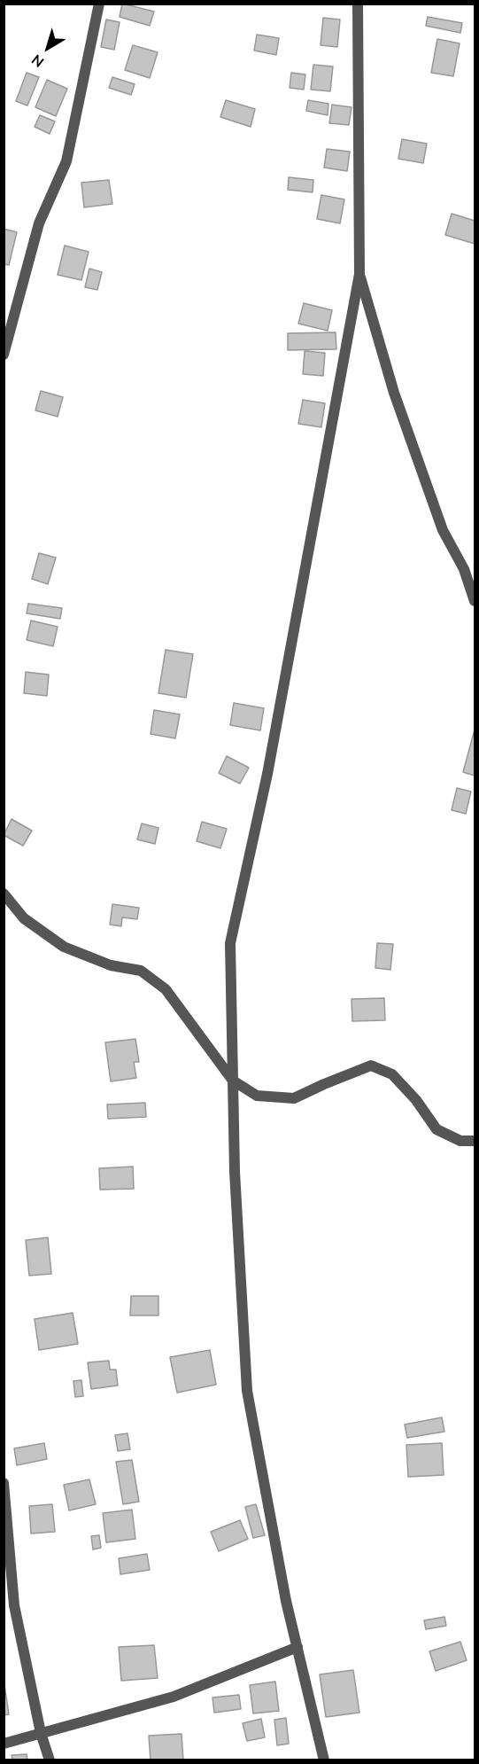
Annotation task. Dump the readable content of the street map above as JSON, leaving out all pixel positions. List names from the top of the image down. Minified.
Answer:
{"north":"bottom left"}
